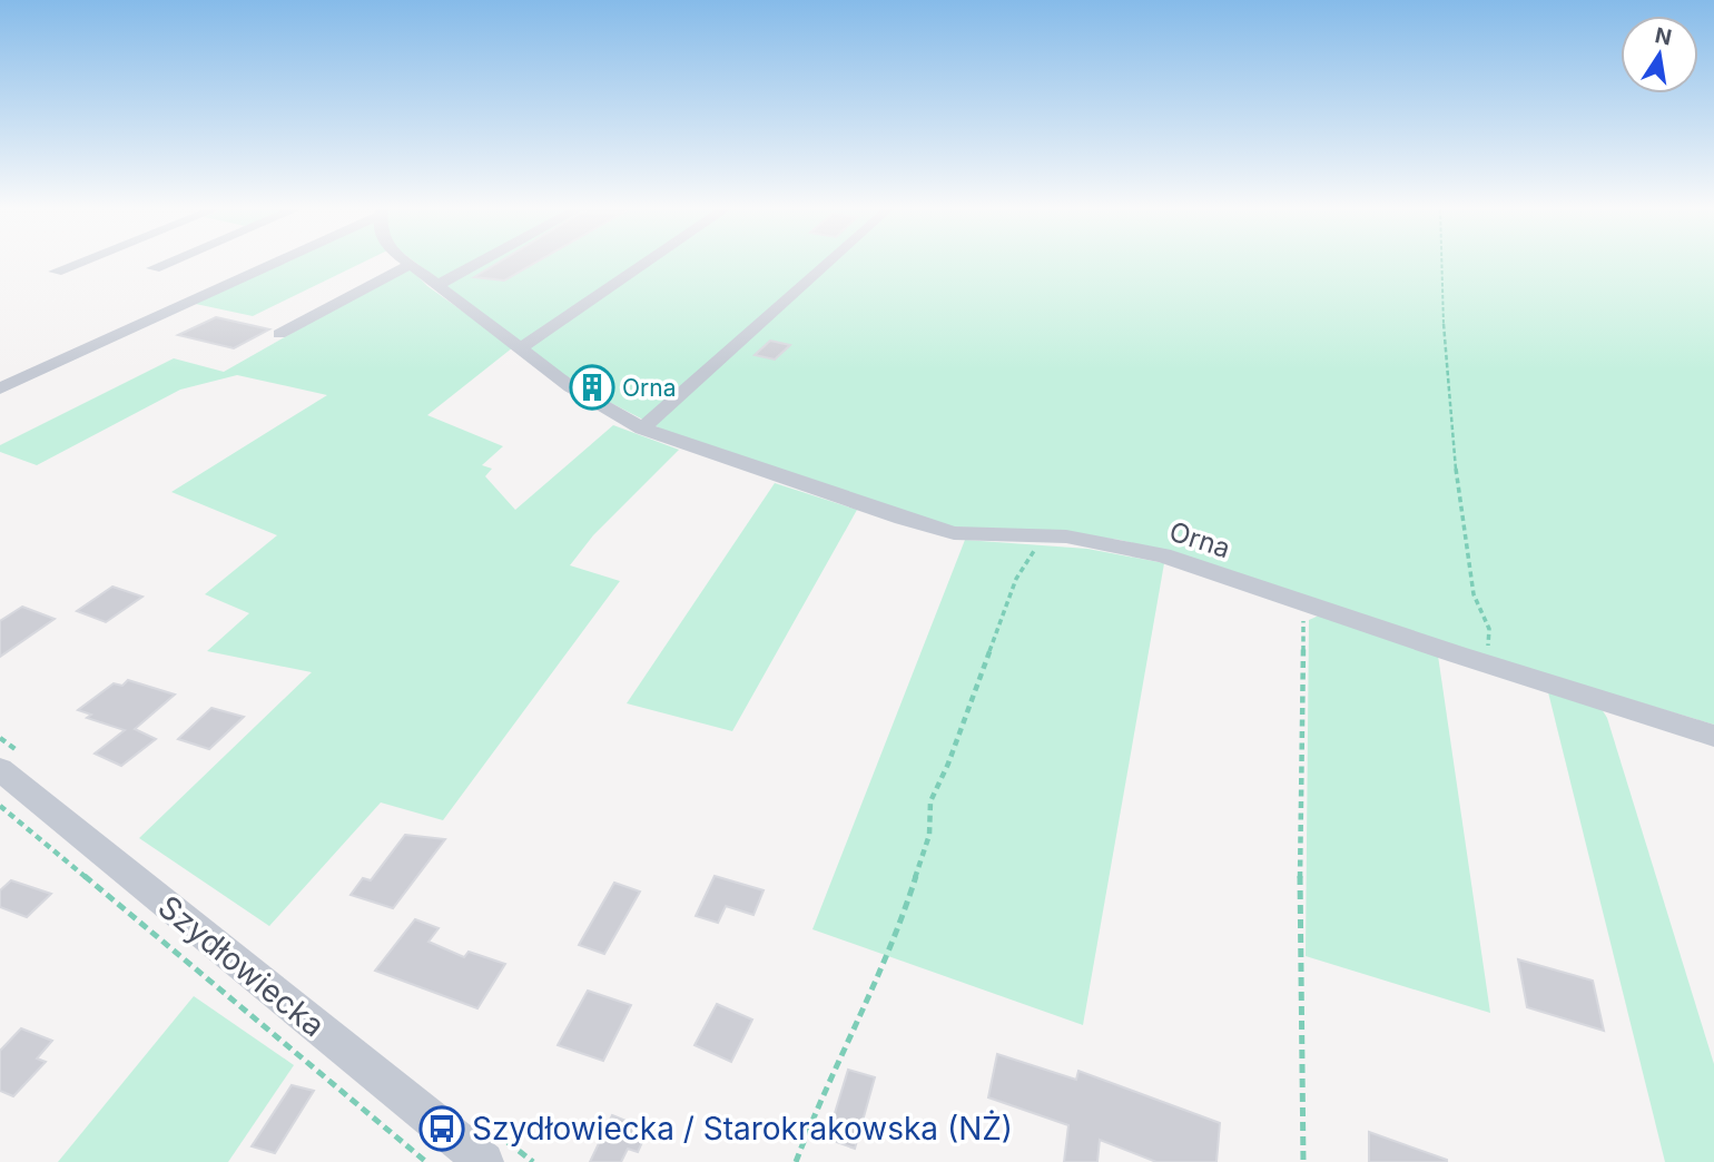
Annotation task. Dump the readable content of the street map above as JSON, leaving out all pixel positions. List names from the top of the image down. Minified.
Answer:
{"streets":{"street":["Orna","Szydłowiecka"]},"places":{"building":["Orna"],"bus stop":["Szydłowiecka / Starokrakowska (NŻ)"]},"north":"top"}
